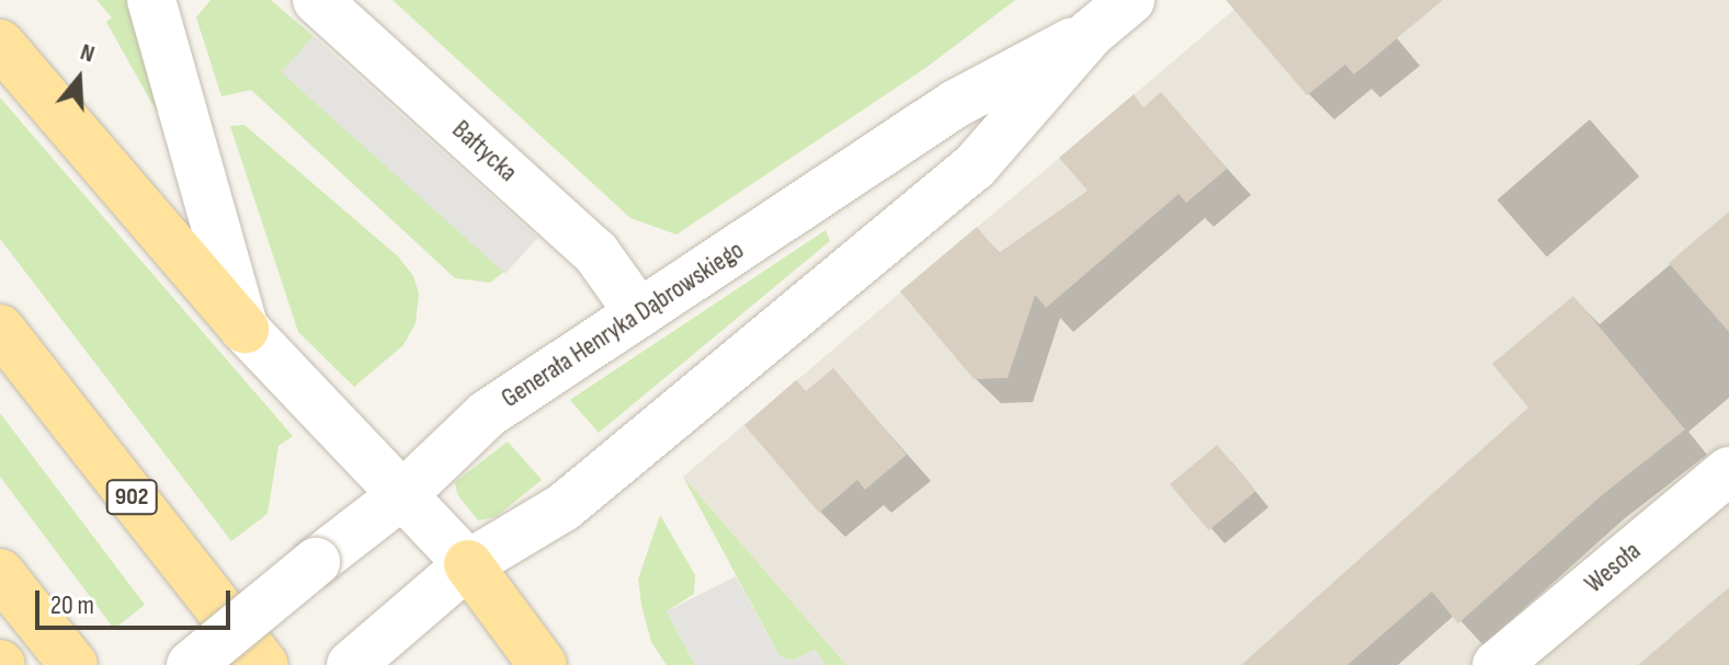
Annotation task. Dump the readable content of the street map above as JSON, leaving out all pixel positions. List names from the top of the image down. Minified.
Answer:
{"streets":{"main road":["902"],"street":["Bałtycka","Generała Henryka Dąbrowskiego","Wesoła"]},"crossings":[["Bałtycka","Generała Henryka Dąbrowskiego"]],"scale_bar":"20 m","north":"top"}
